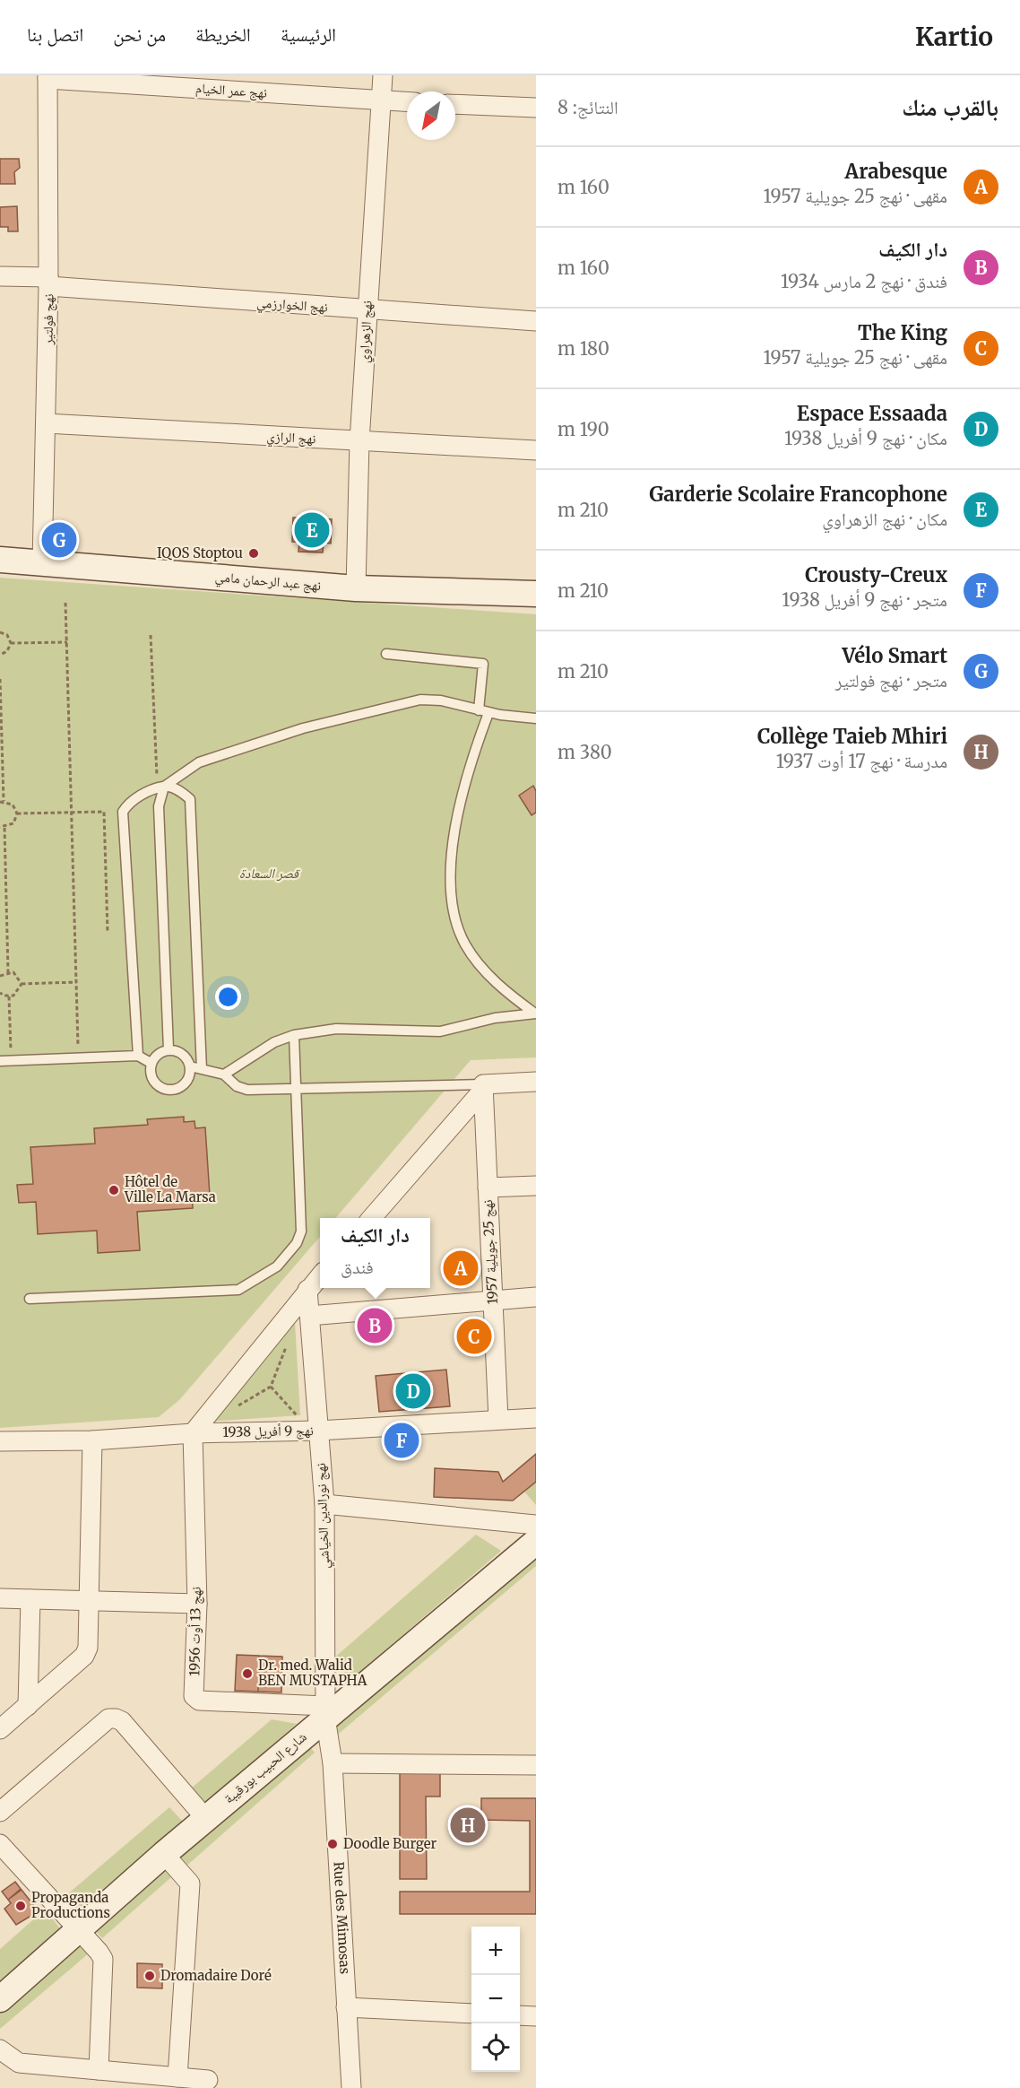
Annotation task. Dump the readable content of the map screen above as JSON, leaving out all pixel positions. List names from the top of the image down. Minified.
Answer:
{"streets":{"main road":["نهج عبد الرحمان مامي","شارع الحبيب بورقيبة"],"street":["نهج عمر الخيام","نهج الخوارزمي","نهج فولتير","نهج الزهراوي","نهج الرازي","نهج 25 جويلية 1957","نهج 9 أفريل 1938","نهج نورالدين الخياشي","نهج 13 أوت 1956","Rue des Mimosas"]},"crossings":[["نهج عمر الخيام","نهج فولتير"],["نهج عمر الخيام","نهج الزهراوي"],["نهج الخوارزمي","نهج فولتير"],["نهج الخوارزمي","نهج الزهراوي"],["نهج فولتير","نهج الرازي"],["نهج فولتير","نهج عبد الرحمان مامي"],["نهج الزهراوي","نهج الرازي"],["نهج الزهراوي","نهج عبد الرحمان مامي"],["نهج 25 جويلية 1957","نهج 9 أفريل 1938"],["نهج 9 أفريل 1938","نهج نورالدين الخياشي"],["نهج 9 أفريل 1938","نهج 13 أوت 1956"],["نهج نورالدين الخياشي","نهج 13 أوت 1956"],["نهج نورالدين الخياشي","شارع الحبيب بورقيبة"],["نهج نورالدين الخياشي","Rue des Mimosas"],["نهج 13 أوت 1956","شارع الحبيب بورقيبة"],["نهج 13 أوت 1956","Rue des Mimosas"],["شارع الحبيب بورقيبة","Rue des Mimosas"]],"parks":["قصر السعادة"],"places":["IQOS Stoptou","Hôtel de Ville La Marsa","Dr. med. Walid BEN MUSTAPHA","Doodle Burger","Propaganda Productions","Dromadaire Doré"],"north":"bottom left","page":{"header":"Kartio","nav":["الرئيسية","الخريطة","من نحن","اتصل بنا"],"heading":["بالقرب منك","النتائج: 8"],"list":[{"mark":"A","name":"Arabesque","note":"مقهى · نهج 25 جويلية 1957","value":"160 m"},{"mark":"B","name":"دار الكيف","note":"فندق · نهج 2 مارس 1934","value":"160 m"},{"mark":"C","name":"The King","note":"مقهى · نهج 25 جويلية 1957","value":"180 m"},{"mark":"D","name":"Espace Essaada","note":"مكان · نهج 9 أفريل 1938","value":"190 m"},{"mark":"E","name":"Garderie Scolaire Francophone","note":"مكان · نهج الزهراوي","value":"210 m"},{"mark":"F","name":"Crousty-Creux","note":"متجر · نهج 9 أفريل 1938","value":"210 m"},{"mark":"G","name":"Vélo Smart","note":"متجر · نهج فولتير","value":"210 m"},{"mark":"H","name":"Collège Taieb Mhiri","note":"مدرسة · نهج 17 أوت 1937","value":"380 m"}],"pins":["E","G","A","B","C","D","F","H"],"popup":["دار الكيف","فندق"],"map_buttons":["+","−"]}}
